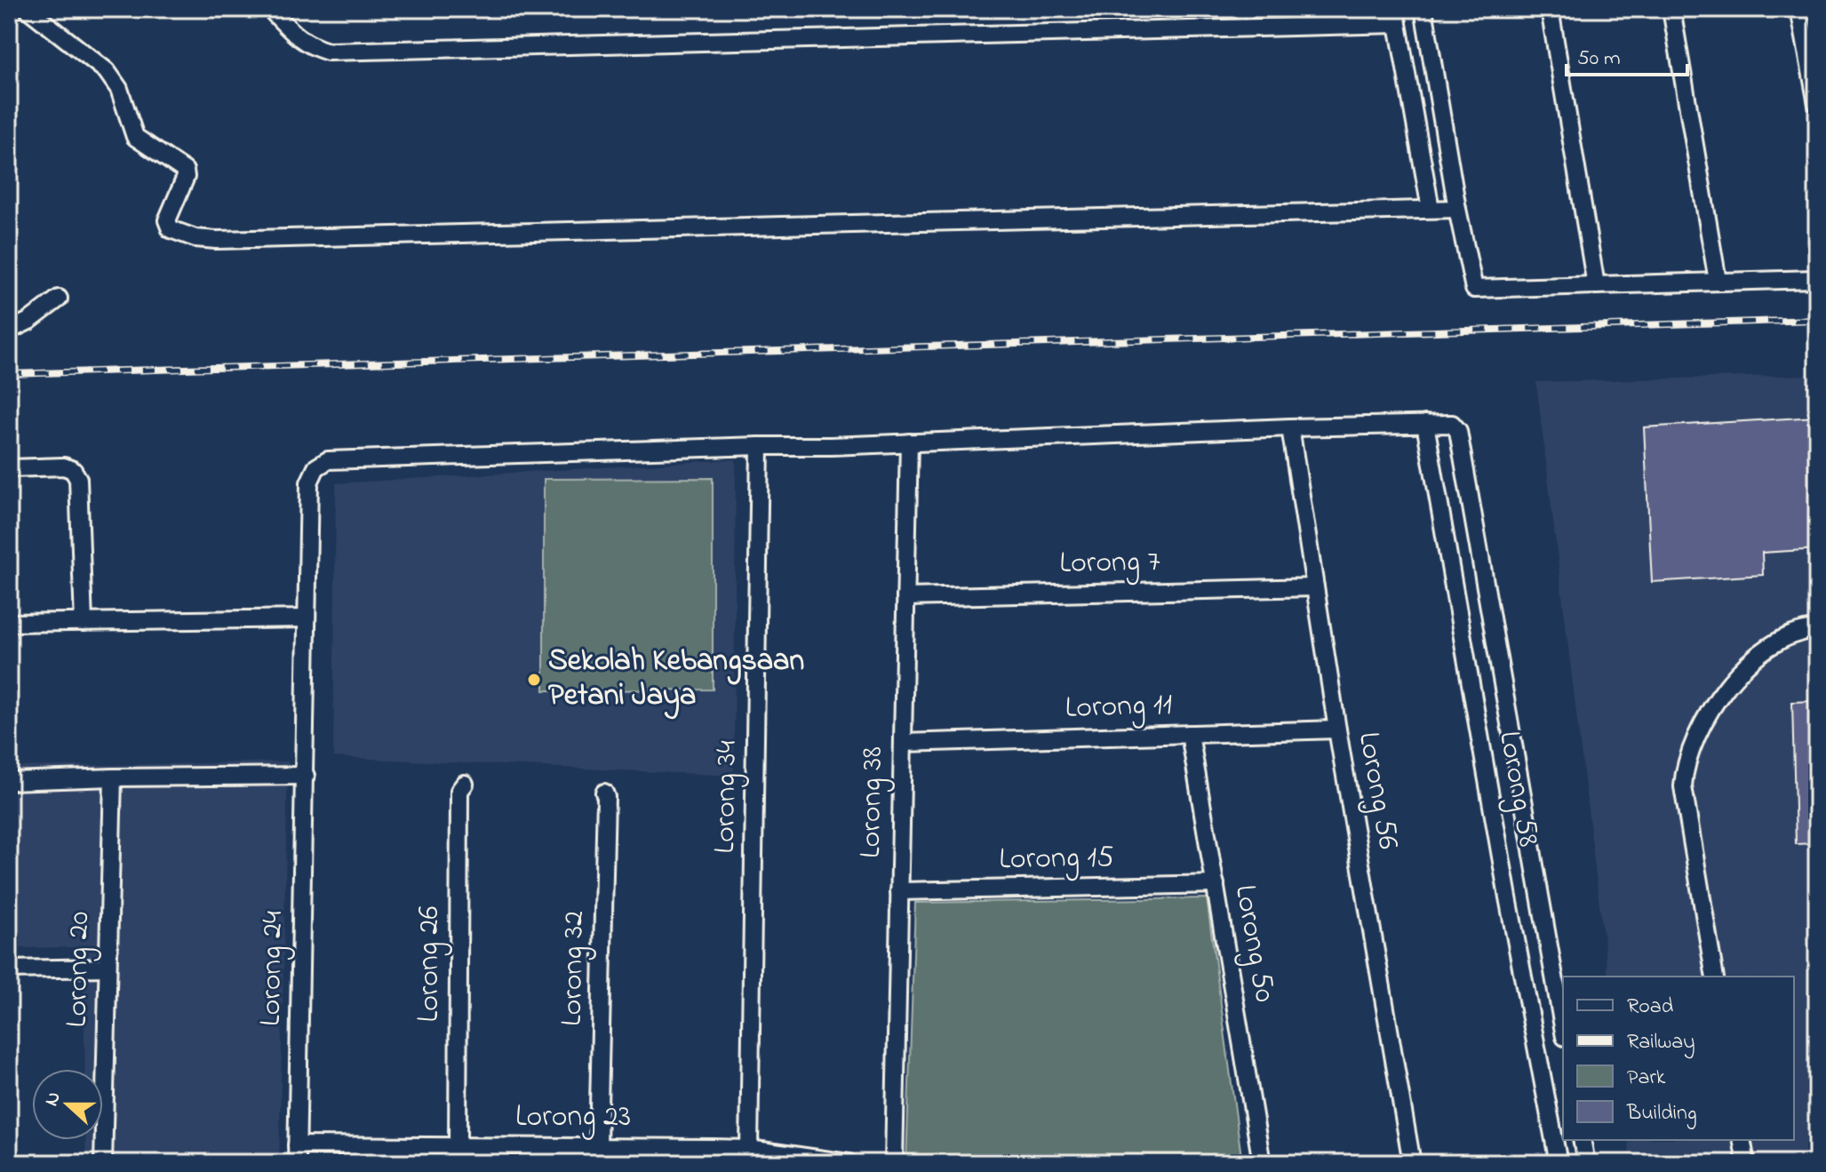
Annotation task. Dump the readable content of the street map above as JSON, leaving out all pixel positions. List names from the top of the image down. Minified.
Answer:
{"streets":{"street":["Lorong 7","Lorong 11","Lorong 58","Lorong 56","Lorong 34","Lorong 38","Lorong 15","Lorong 50","Lorong 26","Lorong 24","Lorong 32","Lorong 20","Lorong 23"]},"crossings":[["Lorong 7","Lorong 56"],["Lorong 7","Lorong 38"],["Lorong 11","Lorong 56"],["Lorong 11","Lorong 38"],["Lorong 11","Lorong 50"],["Lorong 58","Lorong 24"],["Lorong 56","Lorong 24"],["Lorong 34","Lorong 24"],["Lorong 34","Lorong 23"],["Lorong 38","Lorong 15"],["Lorong 38","Lorong 24"],["Lorong 15","Lorong 50"],["Lorong 26","Lorong 23"],["Lorong 24","Lorong 23"],["Lorong 32","Lorong 23"]],"places":["Sekolah Kebangsaan Petani Jaya"],"legend":["Road","Railway","Park","Building"],"scale_bar":"50 m","north":"left"}
